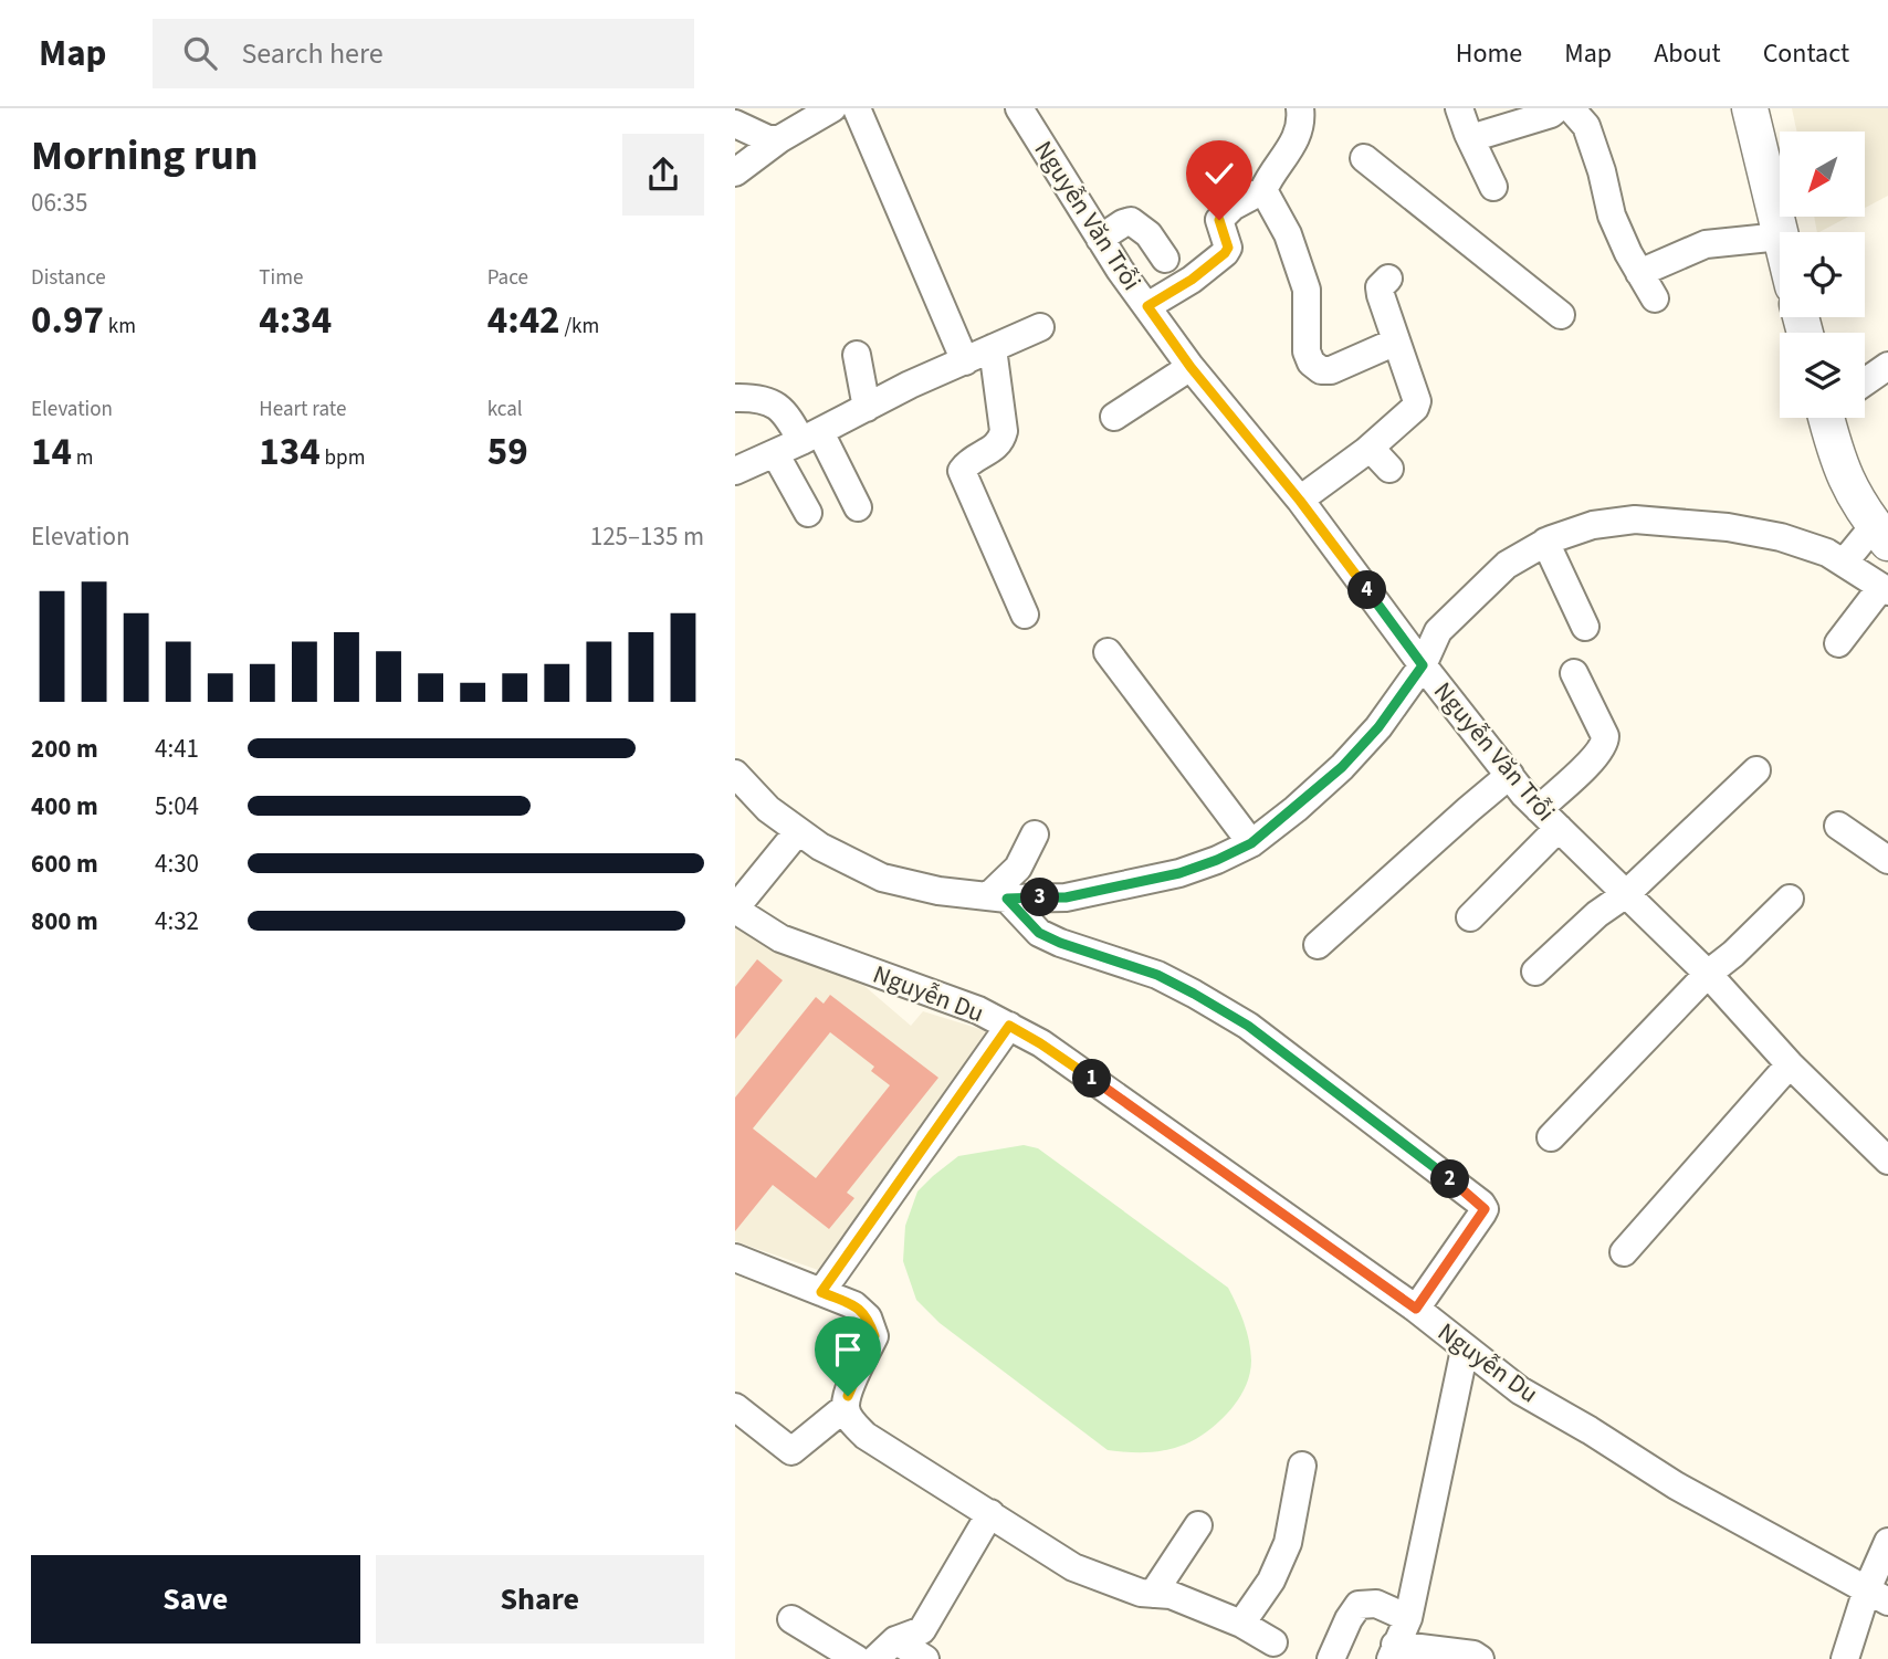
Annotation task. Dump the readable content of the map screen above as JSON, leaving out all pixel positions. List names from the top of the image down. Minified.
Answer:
{"streets":{"street":["Nguyễn Văn Trỗi","Nguyễn Du"]},"north":"bottom left","page":{"header":"Map","search":"Search here","nav":["Home","Map","About","Contact"],"heading":["Morning run","06:35"],"stats":[["Distance","0.97 km"],["Time","4:34"],["Pace","4:42 /km"],["Elevation","14 m"],["Heart rate","134 bpm"],["kcal","59"]],"chart":["Elevation","125–135 m"],"pins":["4","3","1","2"],"list":[{"name":"200 m","note":"4:41"},{"name":"400 m","note":"5:04"},{"name":"600 m","note":"4:30"},{"name":"800 m","note":"4:32"}],"buttons":["Save","Share"]}}
